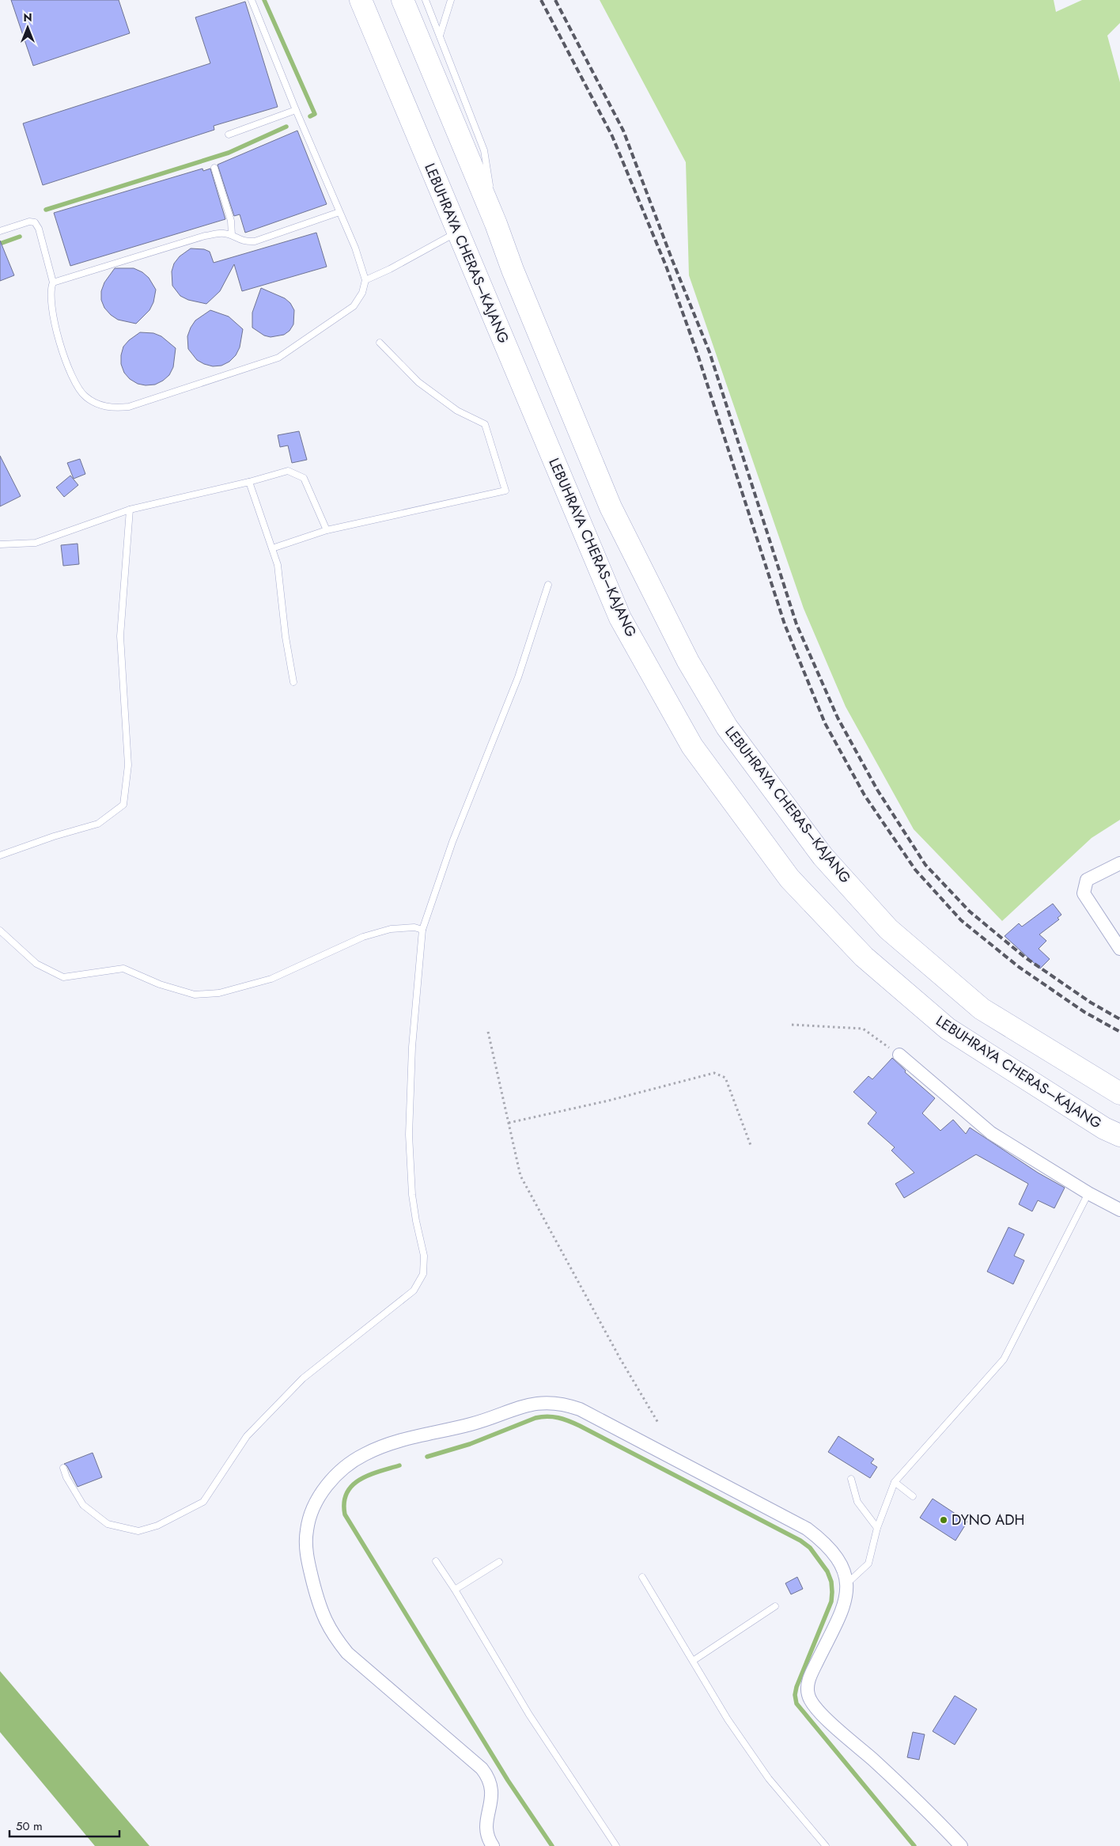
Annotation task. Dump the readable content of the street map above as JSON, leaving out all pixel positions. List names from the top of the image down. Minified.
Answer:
{"streets":{"highway":["LEBUHRAYA CHERAS–KAJANG"]},"places":["DYNO ADH"],"scale_bar":"50 m","north":"top"}
